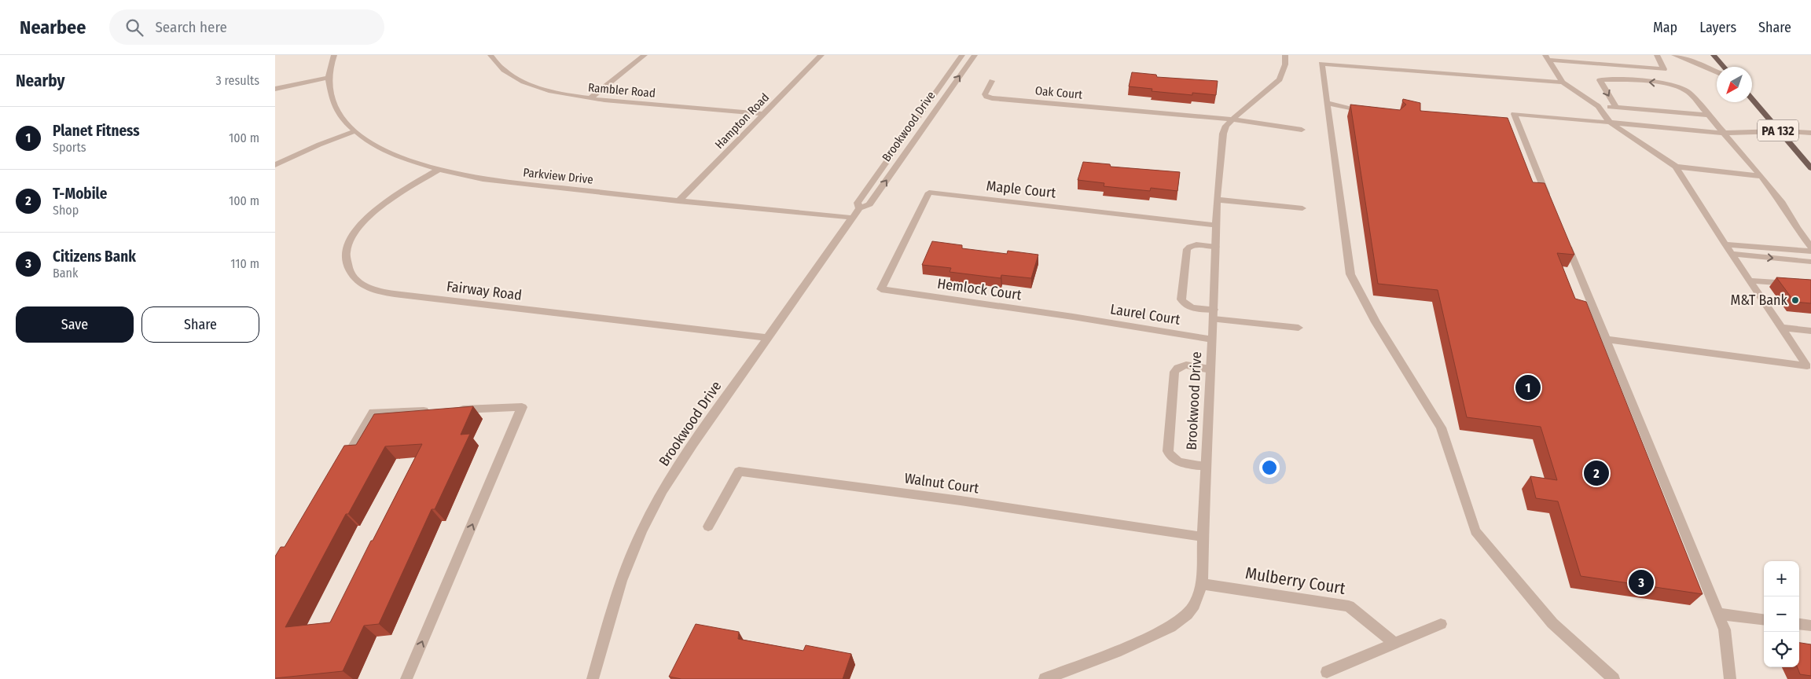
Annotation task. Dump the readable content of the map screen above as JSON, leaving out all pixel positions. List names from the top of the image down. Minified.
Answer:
{"streets":{"main road":["PA 132"],"street":["Rambler Road","Oak Court","Hampton Road","Brookwood Drive","Parkview Drive","Maple Court","Hemlock Court","Fairway Road","Laurel Court","Walnut Court","Mulberry Court"]},"crossings":[["Rambler Road","Hampton Road"],["Oak Court","Brookwood Drive"],["Hampton Road","Parkview Drive"],["Brookwood Drive","Parkview Drive"],["Brookwood Drive","Maple Court"],["Brookwood Drive","Fairway Road"],["Brookwood Drive","Laurel Court"],["Brookwood Drive","Walnut Court"],["Brookwood Drive","Mulberry Court"],["Parkview Drive","Fairway Road"],["Maple Court","Hemlock Court"],["Hemlock Court","Laurel Court"]],"places":["M&T Bank"],"north":"bottom left","page":{"header":"Nearbee","search":"Search here","nav":["Map","Layers","Share"],"heading":["Nearby","3 results"],"list":[{"mark":"1","name":"Planet Fitness","note":"Sports","value":"100 m"},{"mark":"2","name":"T-Mobile","note":"Shop","value":"100 m"},{"mark":"3","name":"Citizens Bank","note":"Bank","value":"110 m"}],"buttons":["Save","Share"],"pins":["1","2","3"],"map_buttons":["+","−"]}}
